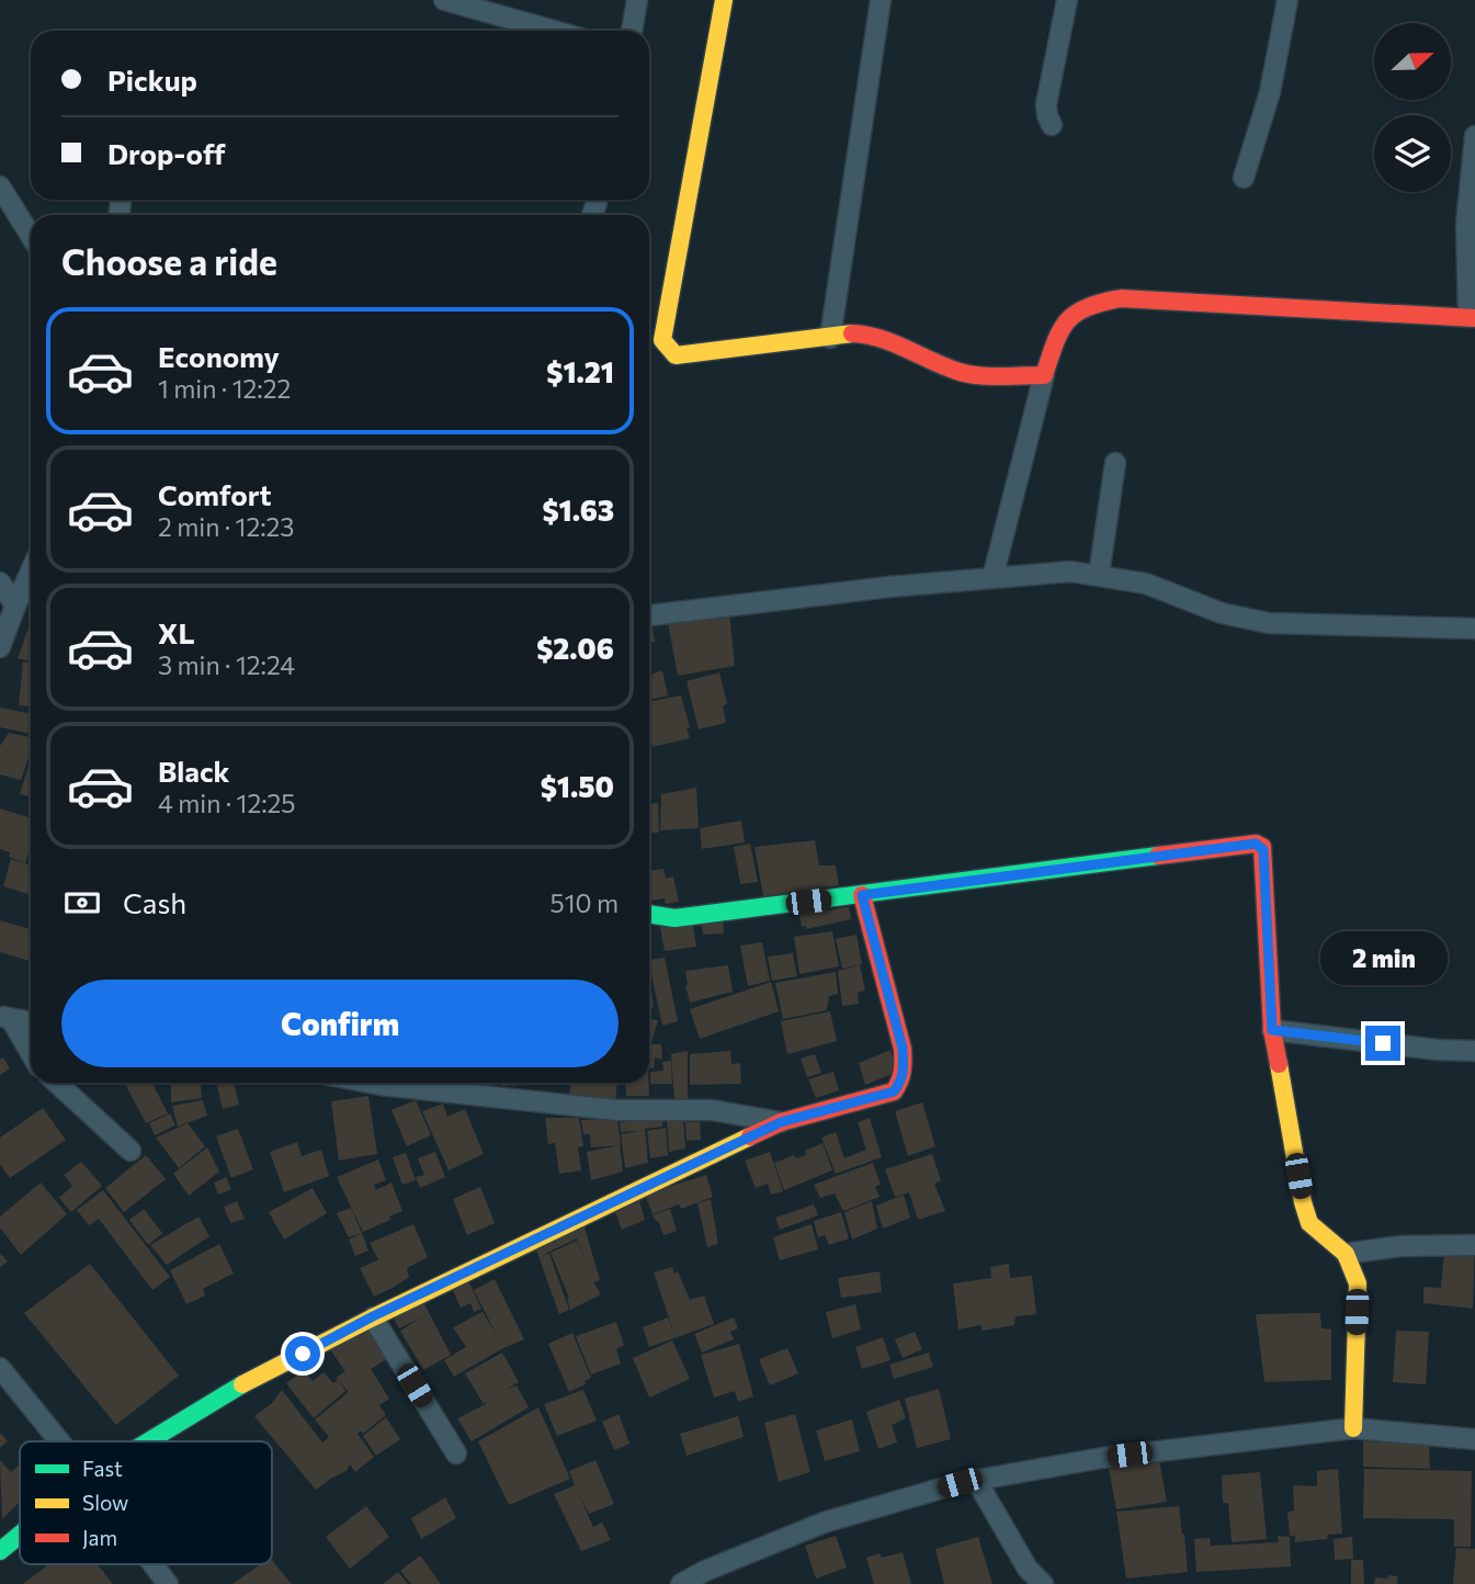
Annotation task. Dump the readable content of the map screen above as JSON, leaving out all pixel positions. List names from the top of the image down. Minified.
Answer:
{"legend":["Fast","Slow","Jam"],"north":"right","page":{"banner":["Pickup","Drop-off"],"heading":"Choose a ride","list":[{"name":"Economy","note":"1 min · 12:22","value":"$1.21"},{"name":"Comfort","note":"2 min · 12:23","value":"$1.63"},{"name":"XL","note":"3 min · 12:24","value":"$2.06"},{"name":"Black","note":"4 min · 12:25","value":"$1.50"}],"pay":["Cash","510 m"],"bubble":"2 min","buttons":"Confirm"}}
